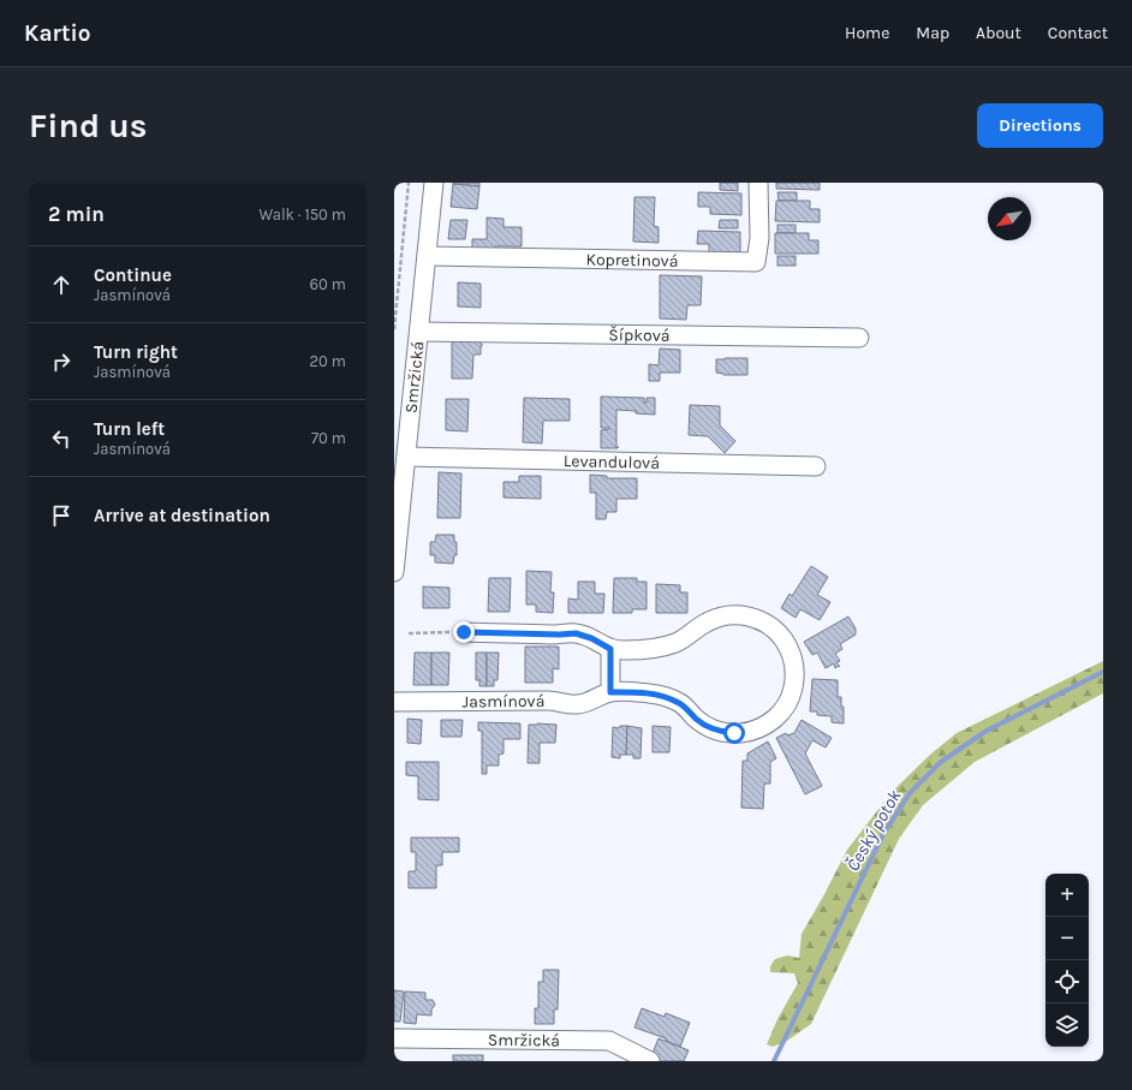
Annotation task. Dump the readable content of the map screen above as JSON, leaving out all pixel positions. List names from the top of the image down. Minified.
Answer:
{"streets":{"street":["Kopretinová","Šípková","Smržická","Levandulová","Jasmínová"]},"crossings":[["Kopretinová","Smržická"],["Šípková","Smržická"],["Smržická","Levandulová"]],"water":["Český potok"],"north":"bottom left","page":{"header":"Kartio","nav":["Home","Map","About","Contact"],"buttons":"Directions","title":"Find us","heading":["2 min","Walk · 150 m"],"list":[["Continue","Jasmínová","60 m"],["Turn right","Jasmínová","20 m"],["Turn left","Jasmínová","70 m"],"Arrive at destination"],"map_buttons":["+","−"]}}
